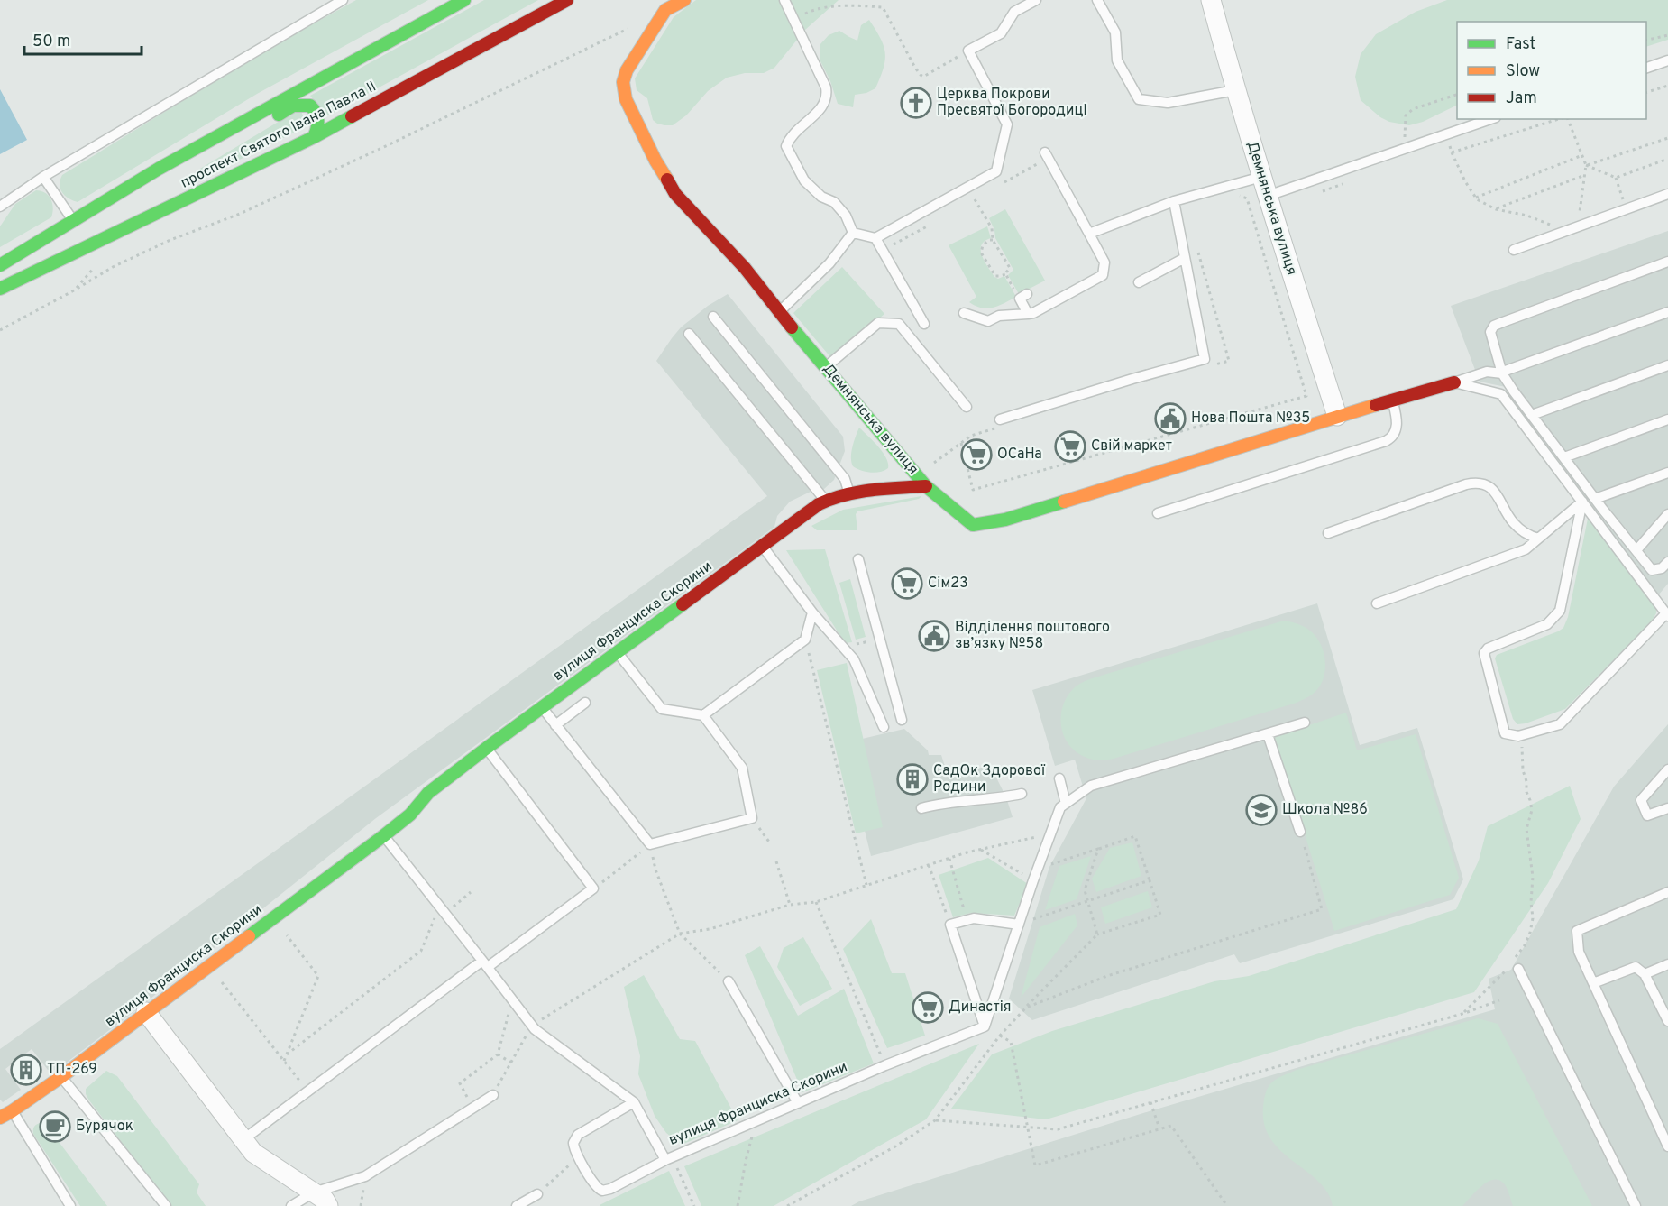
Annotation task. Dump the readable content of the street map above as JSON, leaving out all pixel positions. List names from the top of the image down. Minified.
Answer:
{"streets":{"street":["проспект Святого Івана Павла II","Демнянська вулиця","вулиця Франциска Скорини"]},"crossings":[["Демнянська вулиця","вулиця Франциска Скорини"]],"places":{"church":["Церква Покрови Пресвятої Богородиці"],"public building":["Нова Пошта №35","Відділення поштового зв’язку №58"],"supermarket":["Свій маркет","ОСаНа","Сім23","Династія"],"building":["СадОк Здорової Родини","ТП-269"],"school or university":["Школа №86"],"cafe":["Бурячок"]},"legend":["Fast","Slow","Jam"],"scale_bar":"50 m"}
